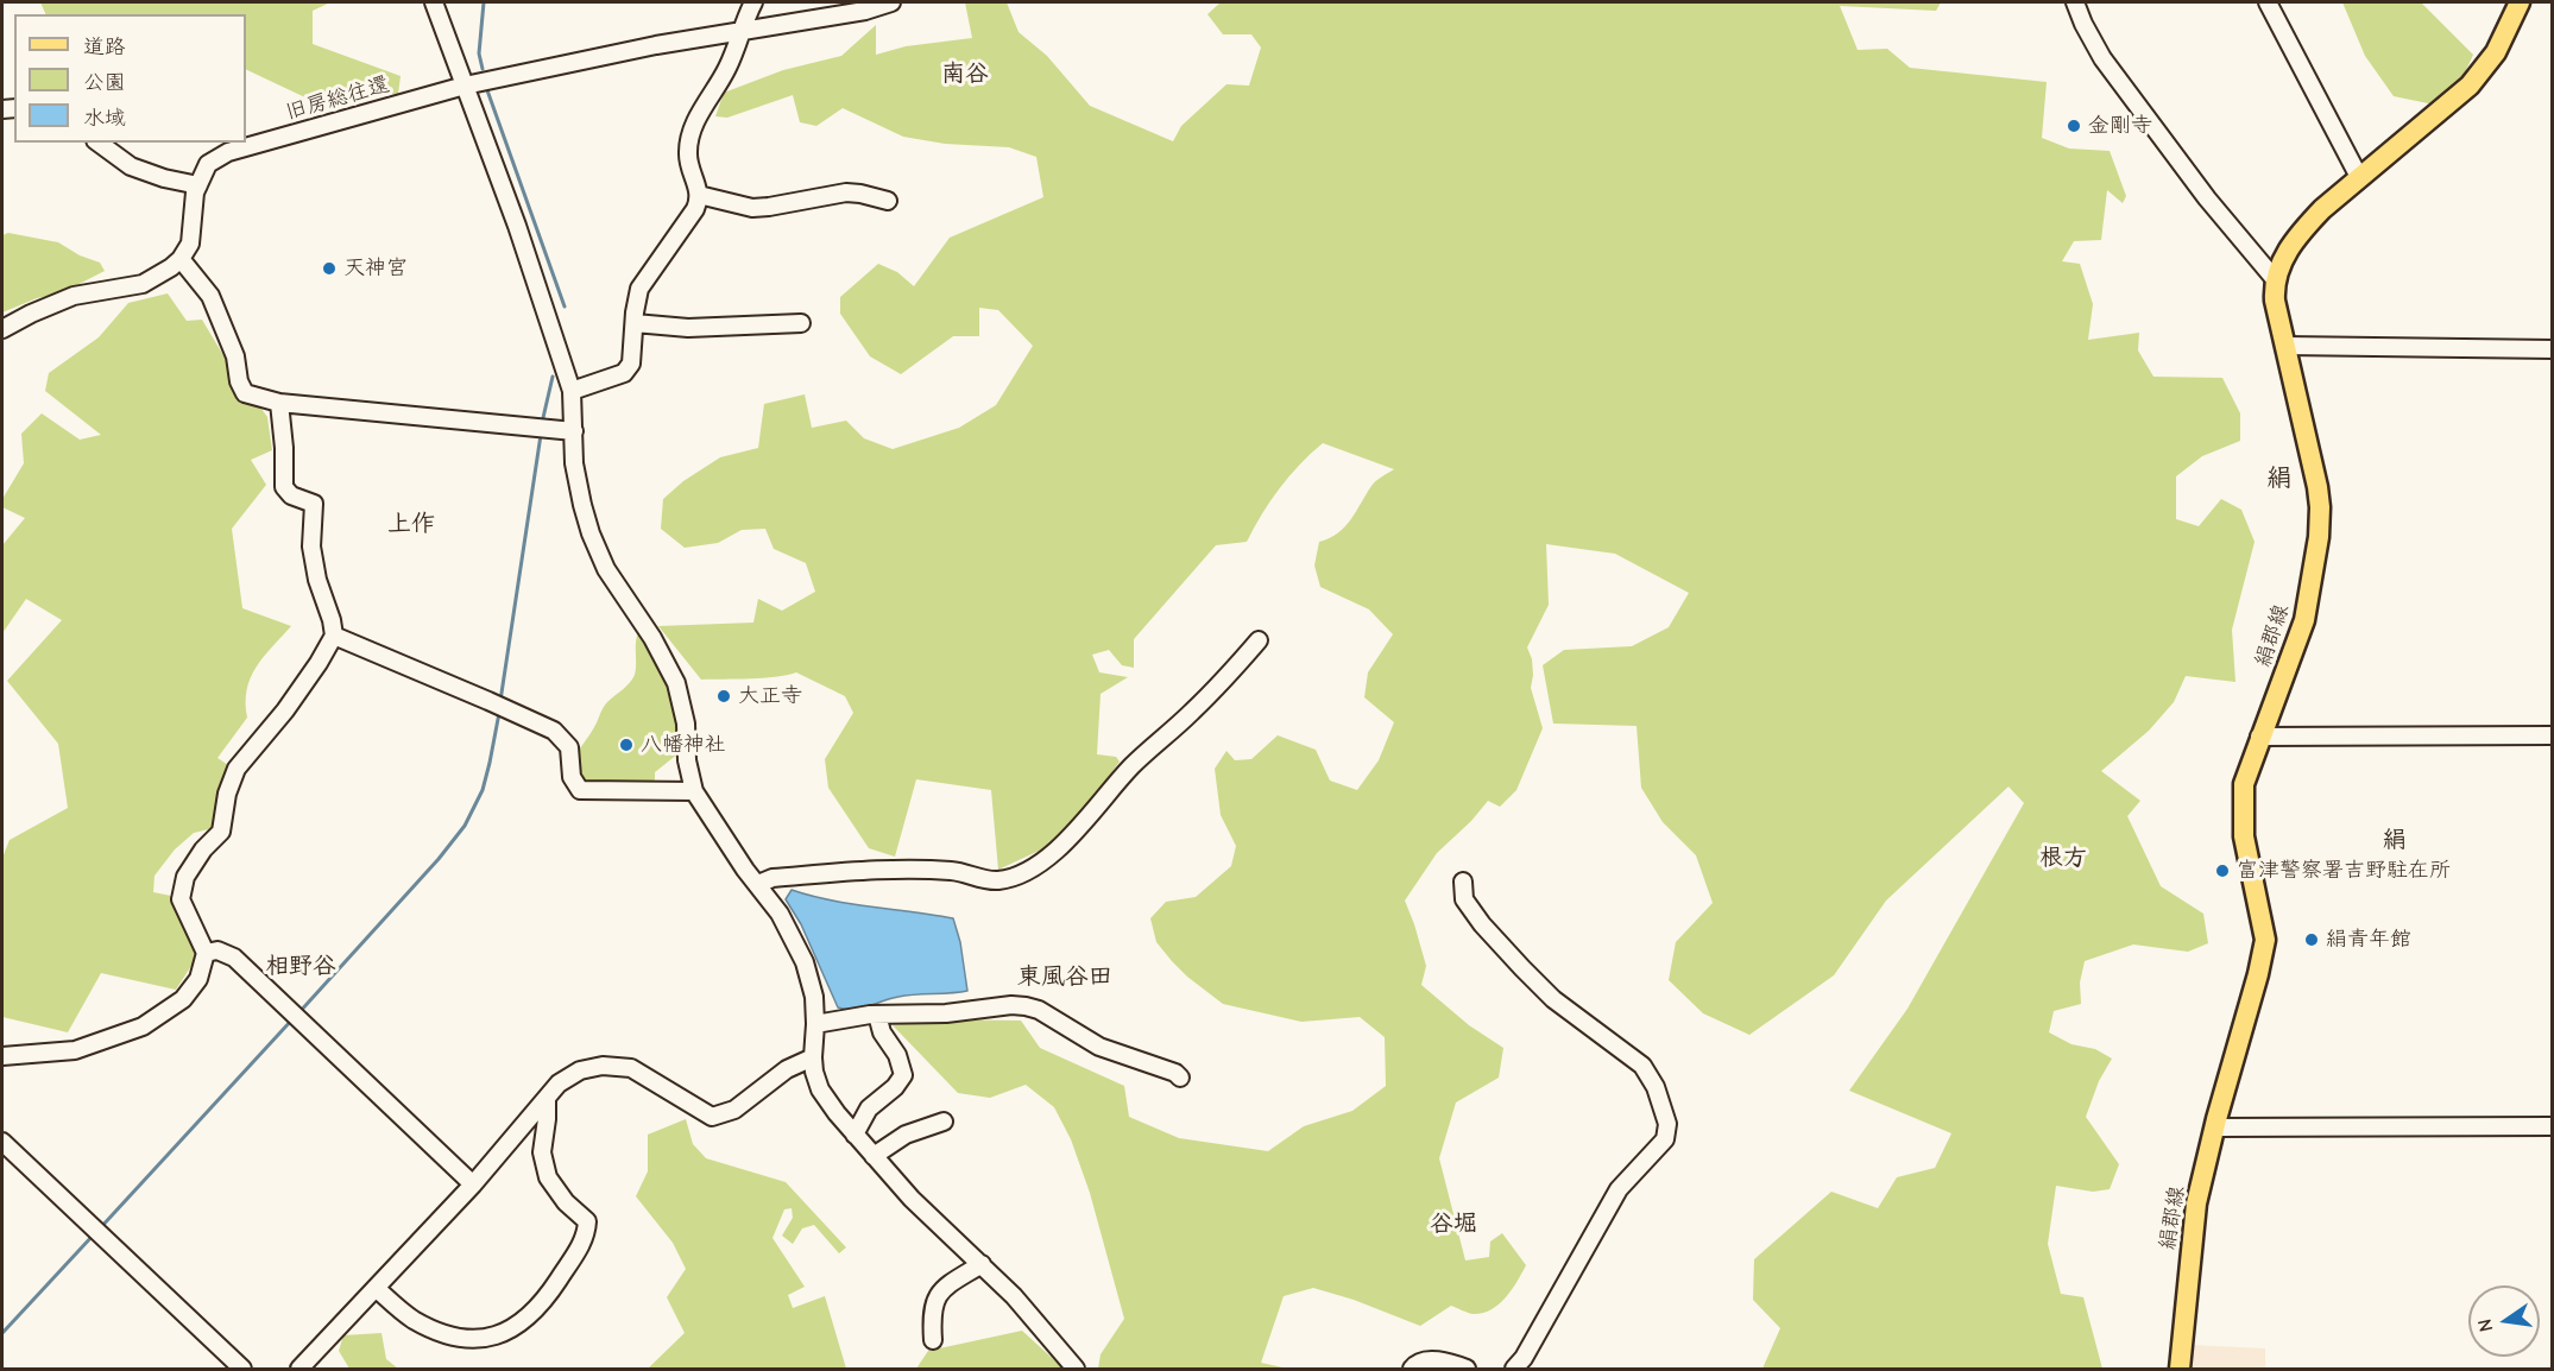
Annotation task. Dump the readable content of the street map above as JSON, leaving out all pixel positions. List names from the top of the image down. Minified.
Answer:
{"streets":{"main road":["絹郡線"],"street":["旧房総往還"]},"districts":["南谷","絹","上作","絹","根方","相野谷","東風谷田","谷堀"],"places":["金剛寺","天神宮","大正寺","八幡神社","富津警察署吉野駐在所","絹青年館"],"legend":["道路","公園","水域"],"north":"left"}
